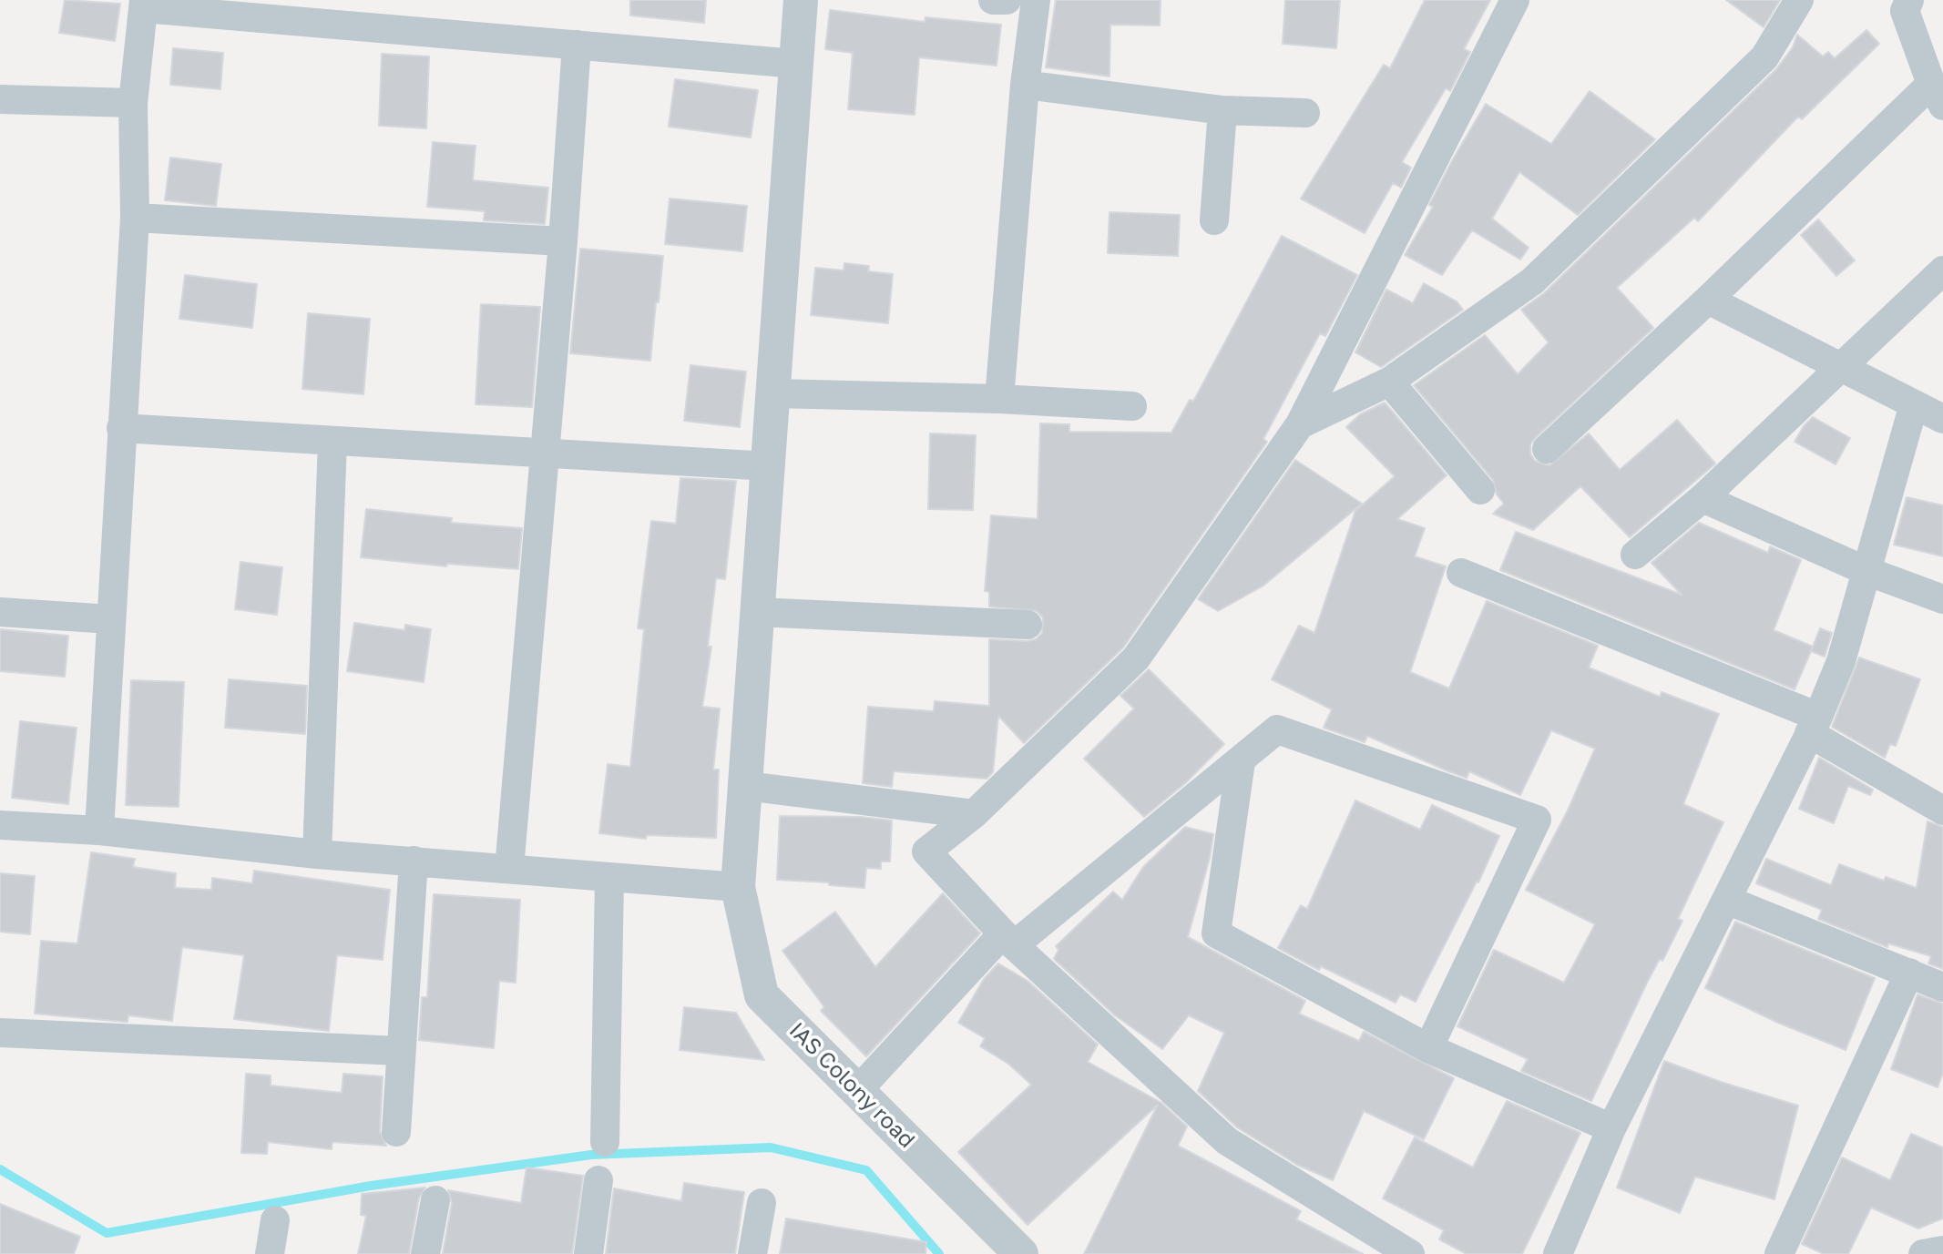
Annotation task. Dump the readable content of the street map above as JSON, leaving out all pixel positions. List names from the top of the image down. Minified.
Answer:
{"streets":{"street":["IAS Colony road"]}}
